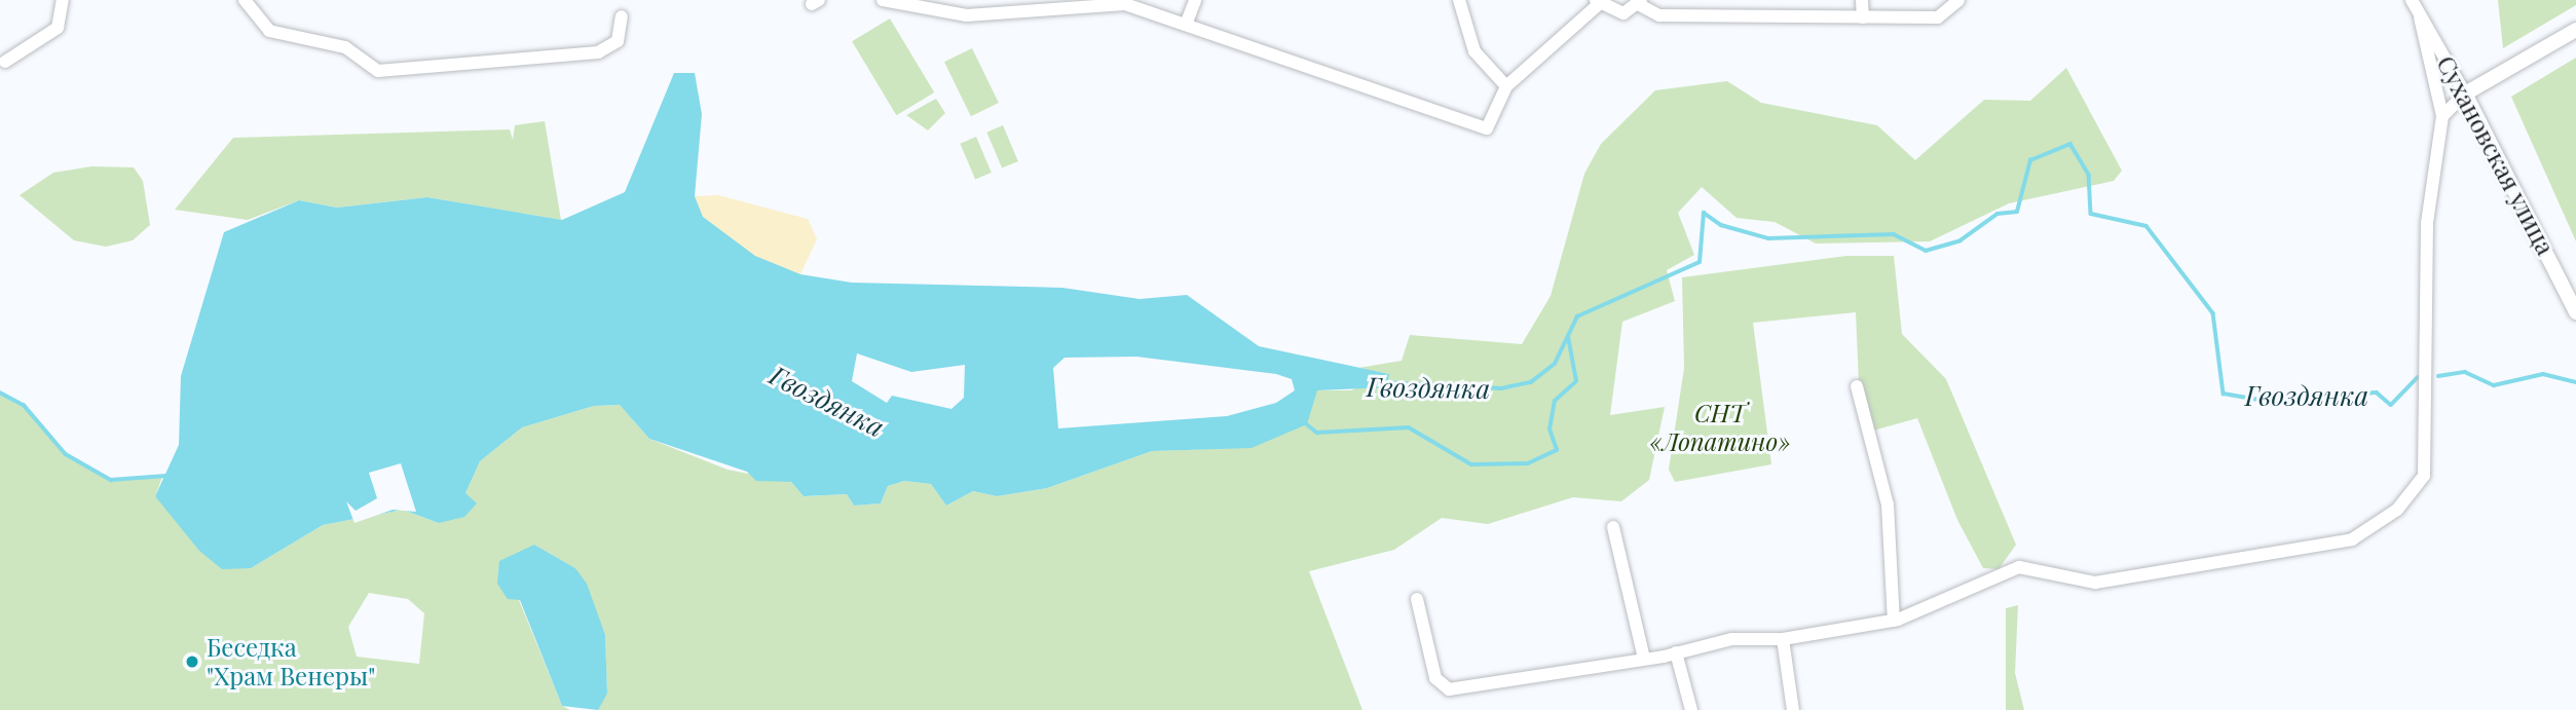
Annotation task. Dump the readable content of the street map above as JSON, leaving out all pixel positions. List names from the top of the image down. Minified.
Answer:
{"streets":{"street":["Сухановская улица"]},"water":["Гвоздянка"],"parks":["СНТ «Лопатино»"],"places":["Беседка \"Храм Венеры\""]}
